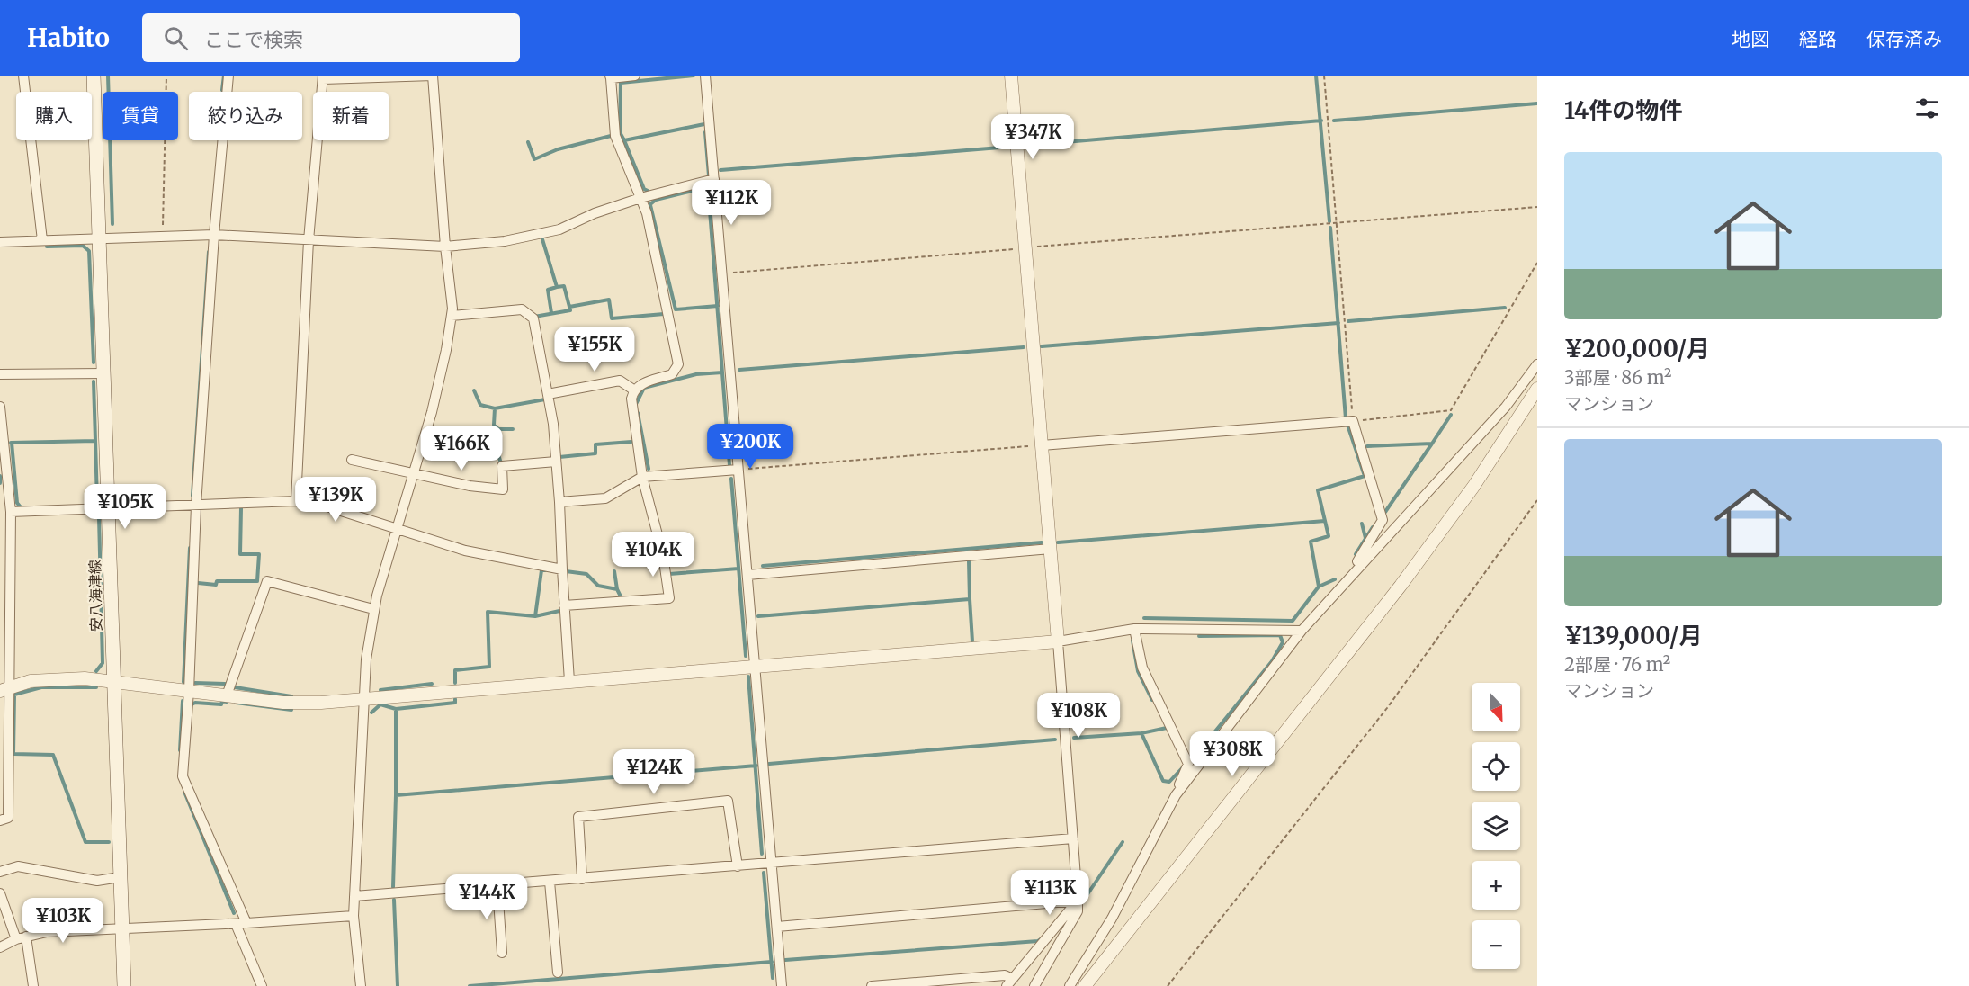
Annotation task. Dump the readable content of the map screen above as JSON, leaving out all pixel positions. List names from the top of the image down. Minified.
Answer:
{"streets":{"main road":["安八海津線"]},"north":"bottom right","page":{"header":"Habito","search":"ここで検索","nav":["地図","経路","保存済み"],"heading":"14件の物件","chip":["購入","賃貸","絞り込み","新着"],"price":["¥347K","¥112K","¥155K","¥200K","¥166K","¥139K","¥105K","¥104K","¥108K","¥308K","¥124K","¥113K","¥144K","¥103K"],"list":[{"name":"¥200,000/月","note":"3部屋 · 86 m² · マンション"},{"name":"¥139,000/月","note":"2部屋 · 76 m² · マンション"}],"map_buttons":["+","−"]}}
